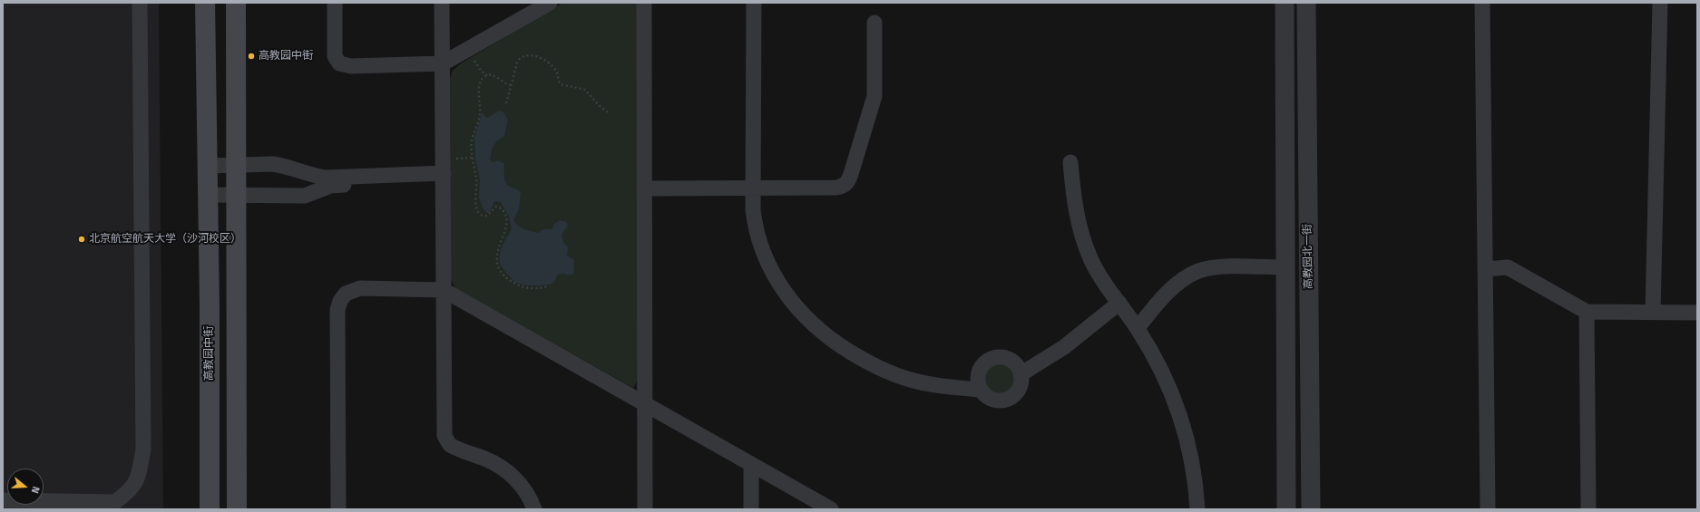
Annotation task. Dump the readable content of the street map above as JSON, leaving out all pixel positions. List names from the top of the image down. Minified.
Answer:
{"streets":{"main road":["高教园中街"],"street":["高教园北一街"]},"places":["高教园中街","北京航空航天大学（沙河校区）"],"north":"right"}
